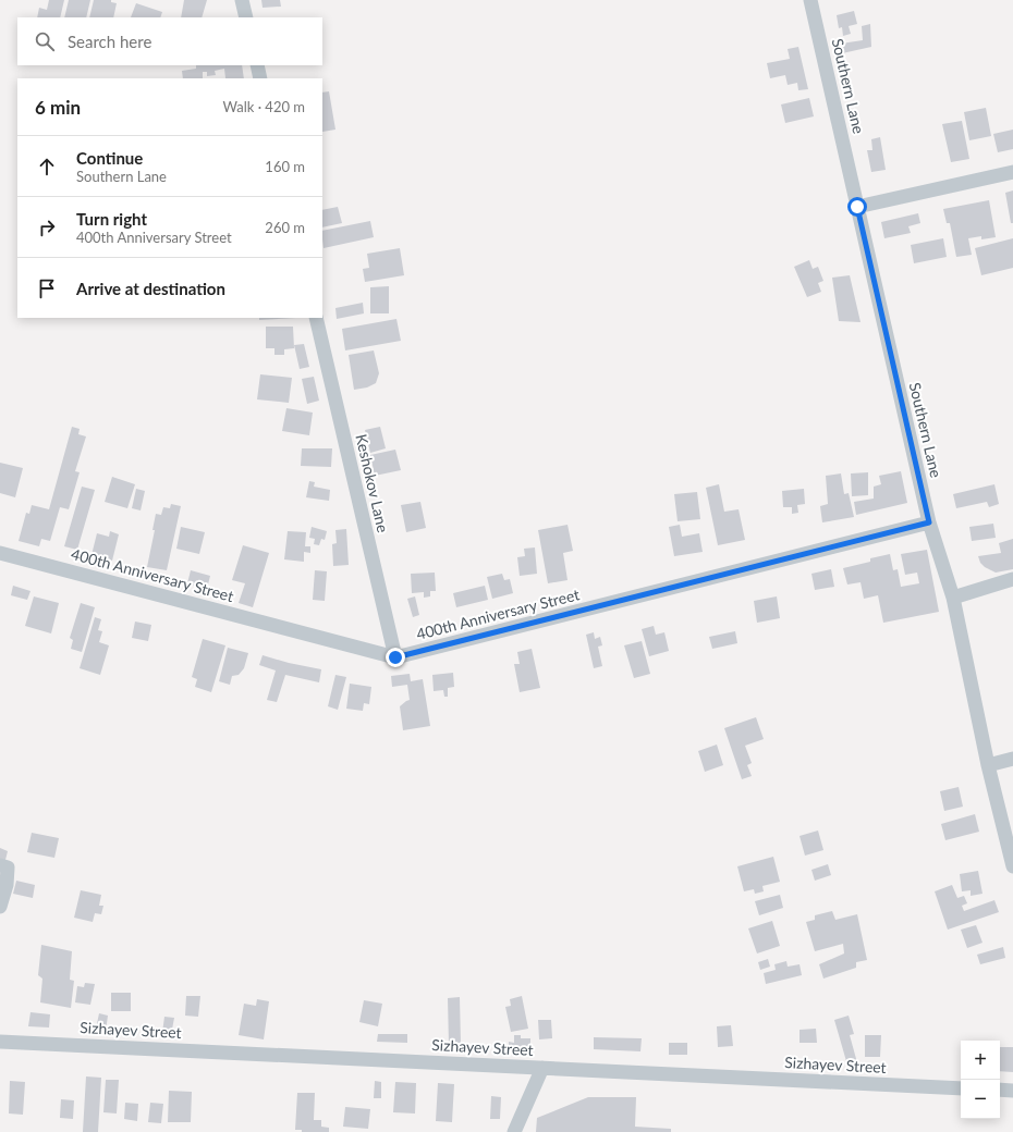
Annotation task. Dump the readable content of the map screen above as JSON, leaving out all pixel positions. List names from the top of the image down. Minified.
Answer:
{"streets":{"street":["Southern Lane","Keshokov Lane","400th Anniversary Street","Sizhayev Street"]},"crossings":[["Southern Lane","400th Anniversary Street"],["Keshokov Lane","400th Anniversary Street"]],"page":{"search":"Search here","heading":["6 min","Walk · 420 m"],"list":[["Continue","Southern Lane","160 m"],["Turn right","400th Anniversary Street","260 m"],"Arrive at destination"],"map_buttons":["+","−"]}}
